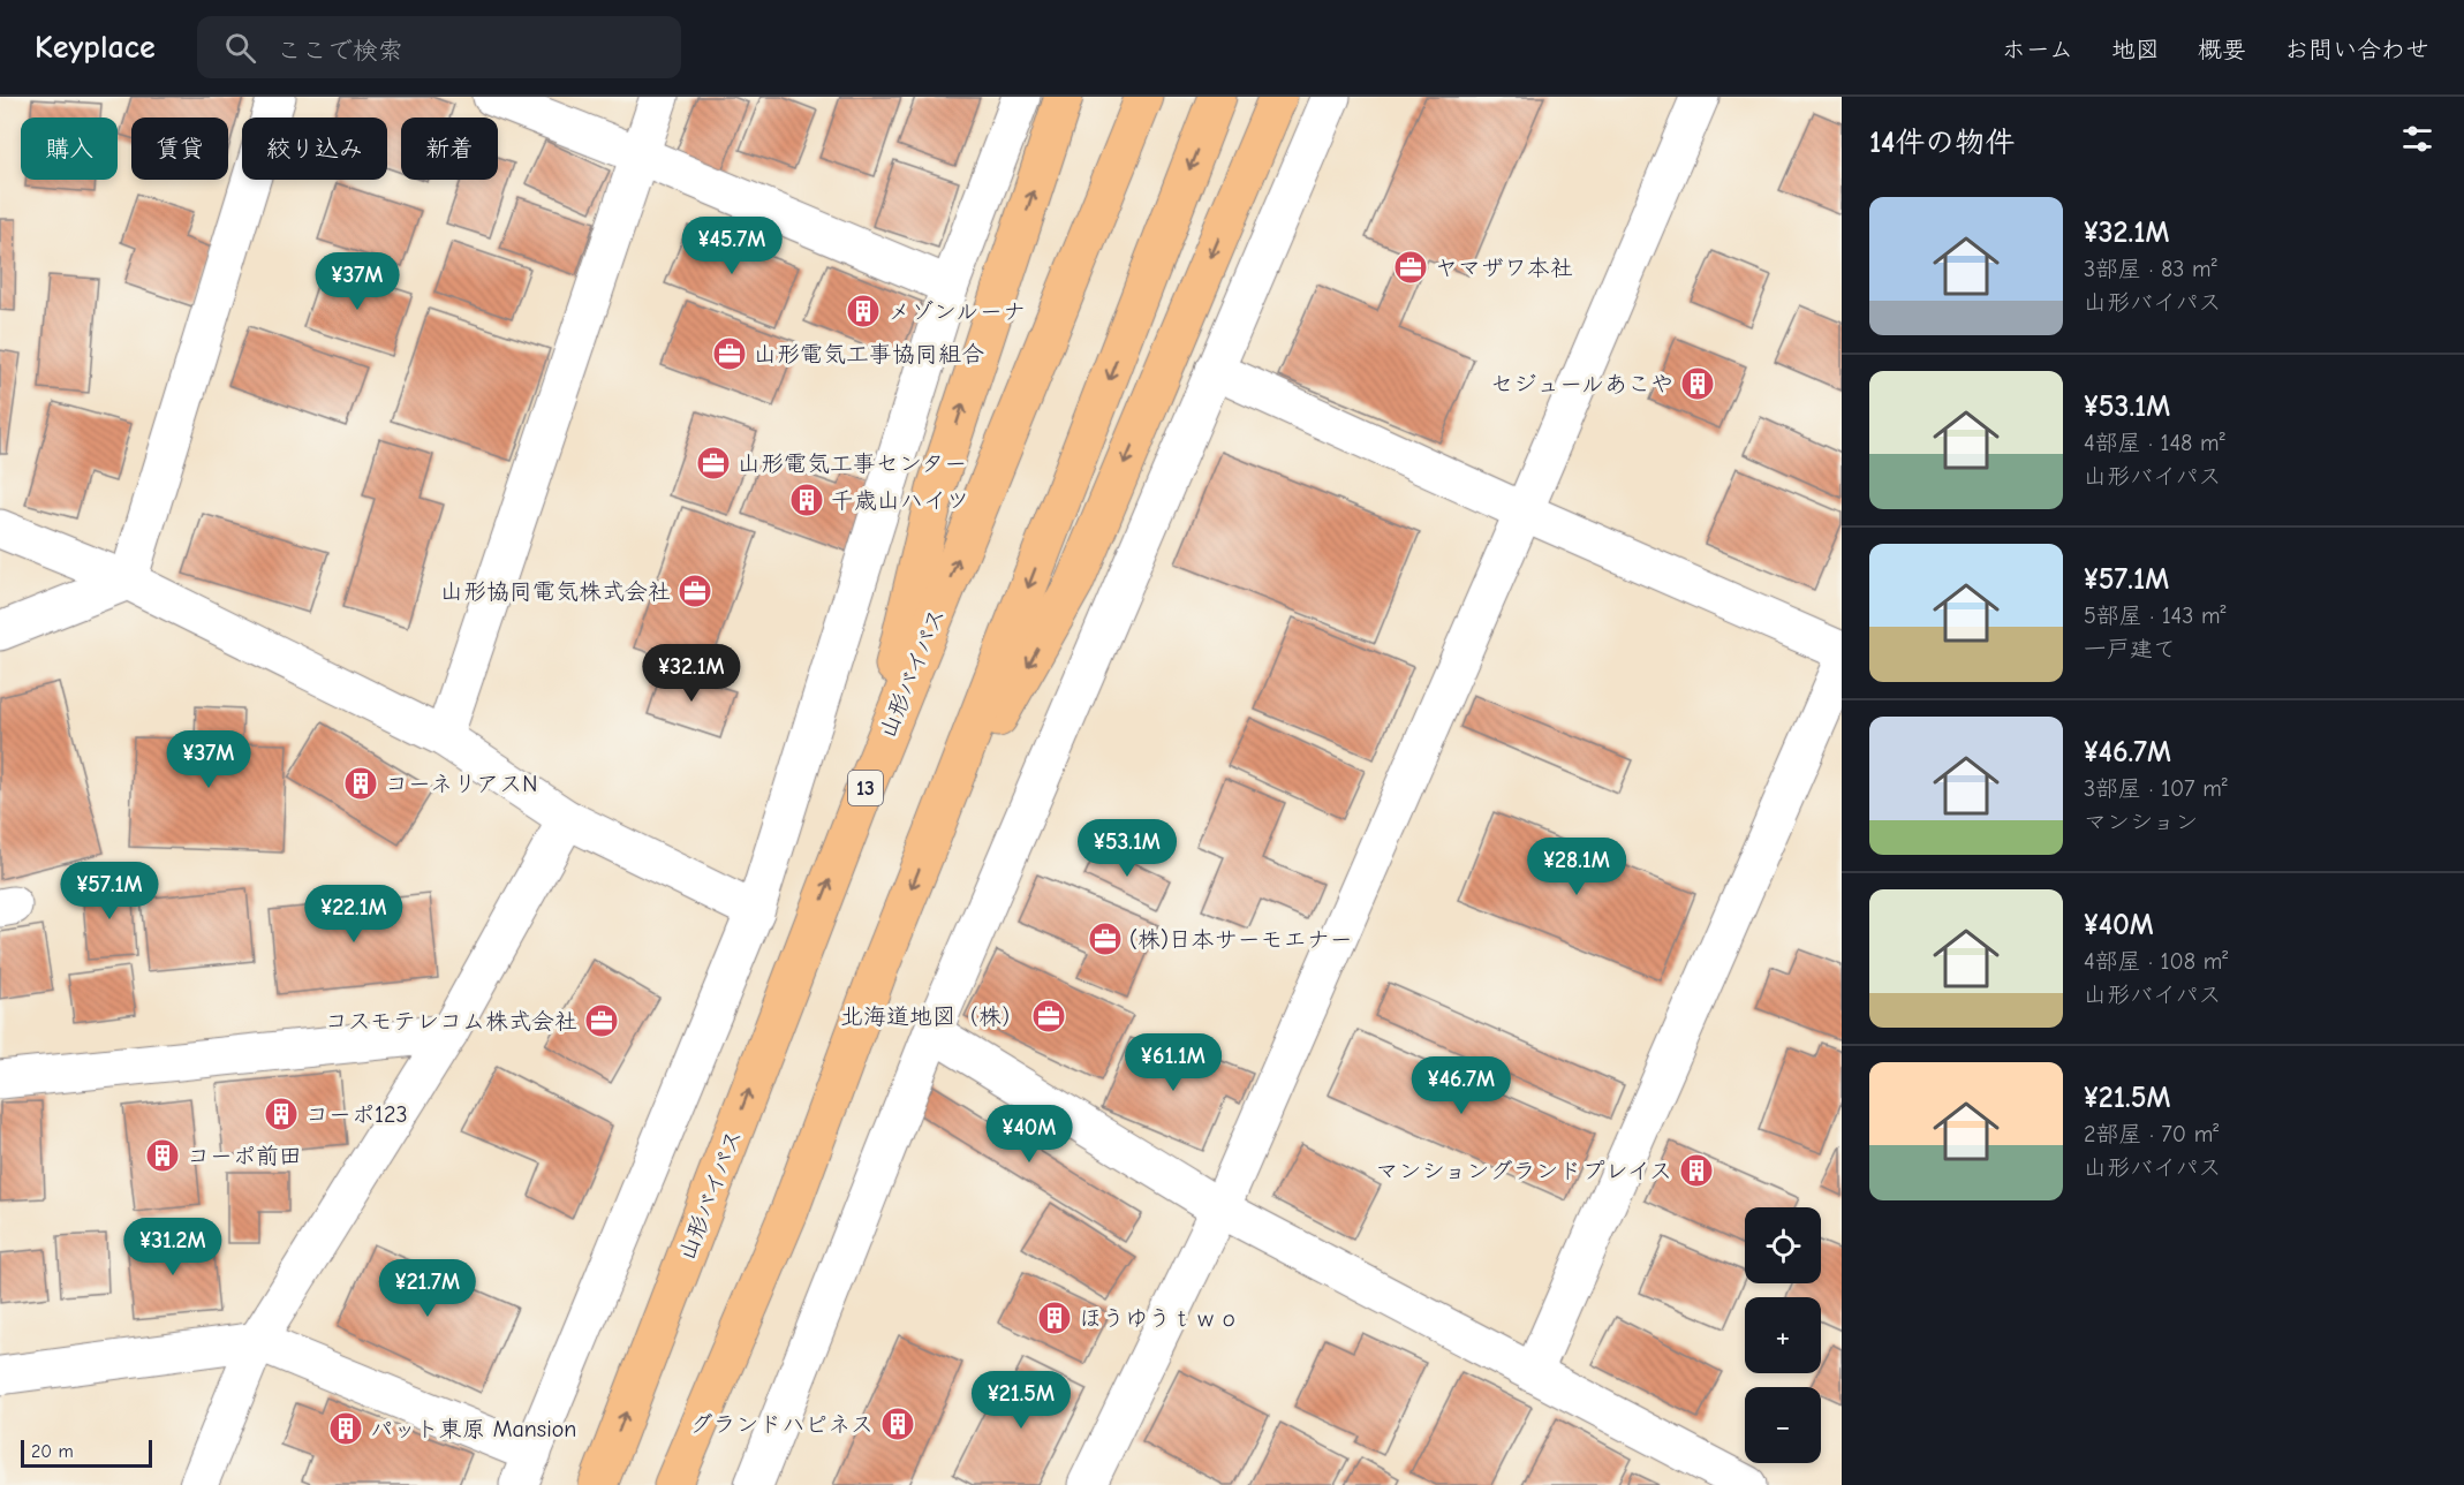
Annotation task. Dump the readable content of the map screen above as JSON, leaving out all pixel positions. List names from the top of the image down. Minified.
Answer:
{"streets":{"highway":["山形バイパス","13"]},"places":{"office":["ヤマザワ本社","山形電気工事協同組合","山形電気工事センター","山形協同電気株式会社","(株)日本サーモエナー","北海道地図（株）","コスモテレコム株式会社"],"building":["メゾンルーナ","セジュールあこや","千歳山ハイツ","コーネリアスN","コーポ123","コーポ前田","マンショングランドプレイス","ほうゆうｔｗｏ","グランドハピネス","パット東原 Mansion"]},"scale_bar":"20 m","page":{"header":"Keyplace","search":"ここで検索","nav":["ホーム","地図","概要","お問い合わせ"],"heading":"14件の物件","chip":["購入","賃貸","絞り込み","新着"],"list":[{"name":"¥32.1M","note":"3部屋 · 83 m² · 山形バイパス"},{"name":"¥53.1M","note":"4部屋 · 148 m² · 山形バイパス"},{"name":"¥57.1M","note":"5部屋 · 143 m² · 一戸建て"},{"name":"¥46.7M","note":"3部屋 · 107 m² · マンション"},{"name":"¥40M","note":"4部屋 · 108 m² · 山形バイパス"},{"name":"¥21.5M","note":"2部屋 · 70 m² · 山形バイパス"}],"price":["¥45.7M","¥37M","¥32.1M","¥37M","¥53.1M","¥28.1M","¥57.1M","¥22.1M","¥61.1M","¥46.7M","¥40M","¥31.2M","¥21.7M","¥21.5M"],"map_buttons":["+","−"],"scale":"20 m"}}
